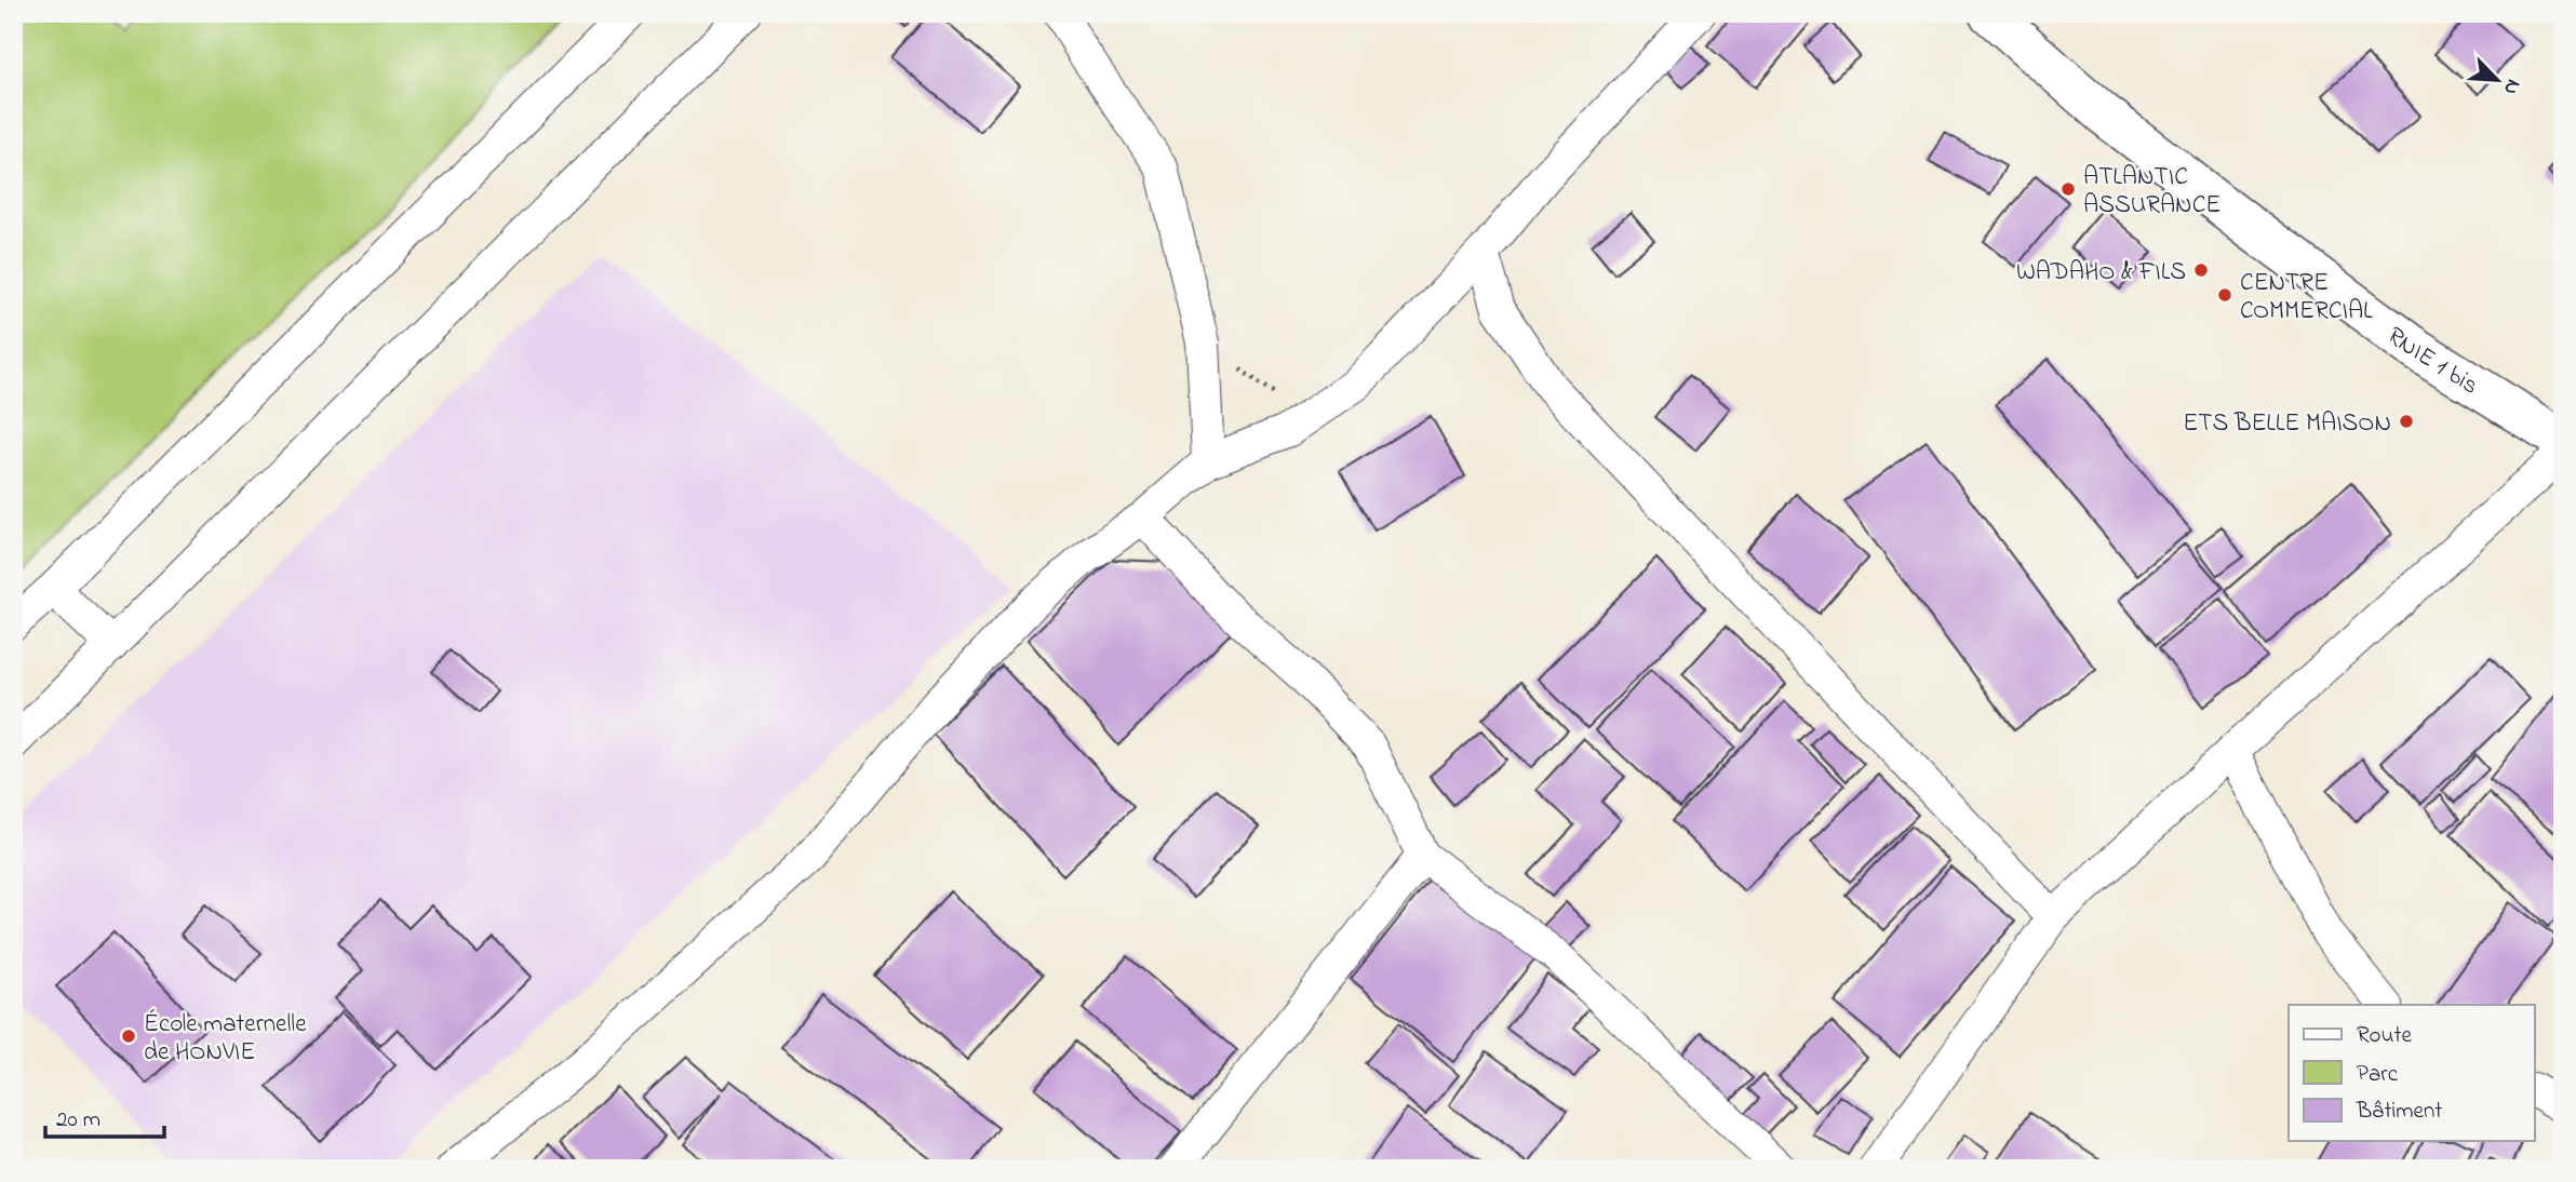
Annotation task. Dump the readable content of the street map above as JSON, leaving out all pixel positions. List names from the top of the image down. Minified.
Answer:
{"streets":{"main road":["RNIE 1 bis"]},"places":["ATLANTIC ASSURANCE","WADAHO & FILS","CENTRE COMMERCIAL","ETS BELLE MAISON","École maternelle de HONVIE"],"legend":["Route","Parc","Bâtiment"],"scale_bar":"20 m","north":"bottom right"}
